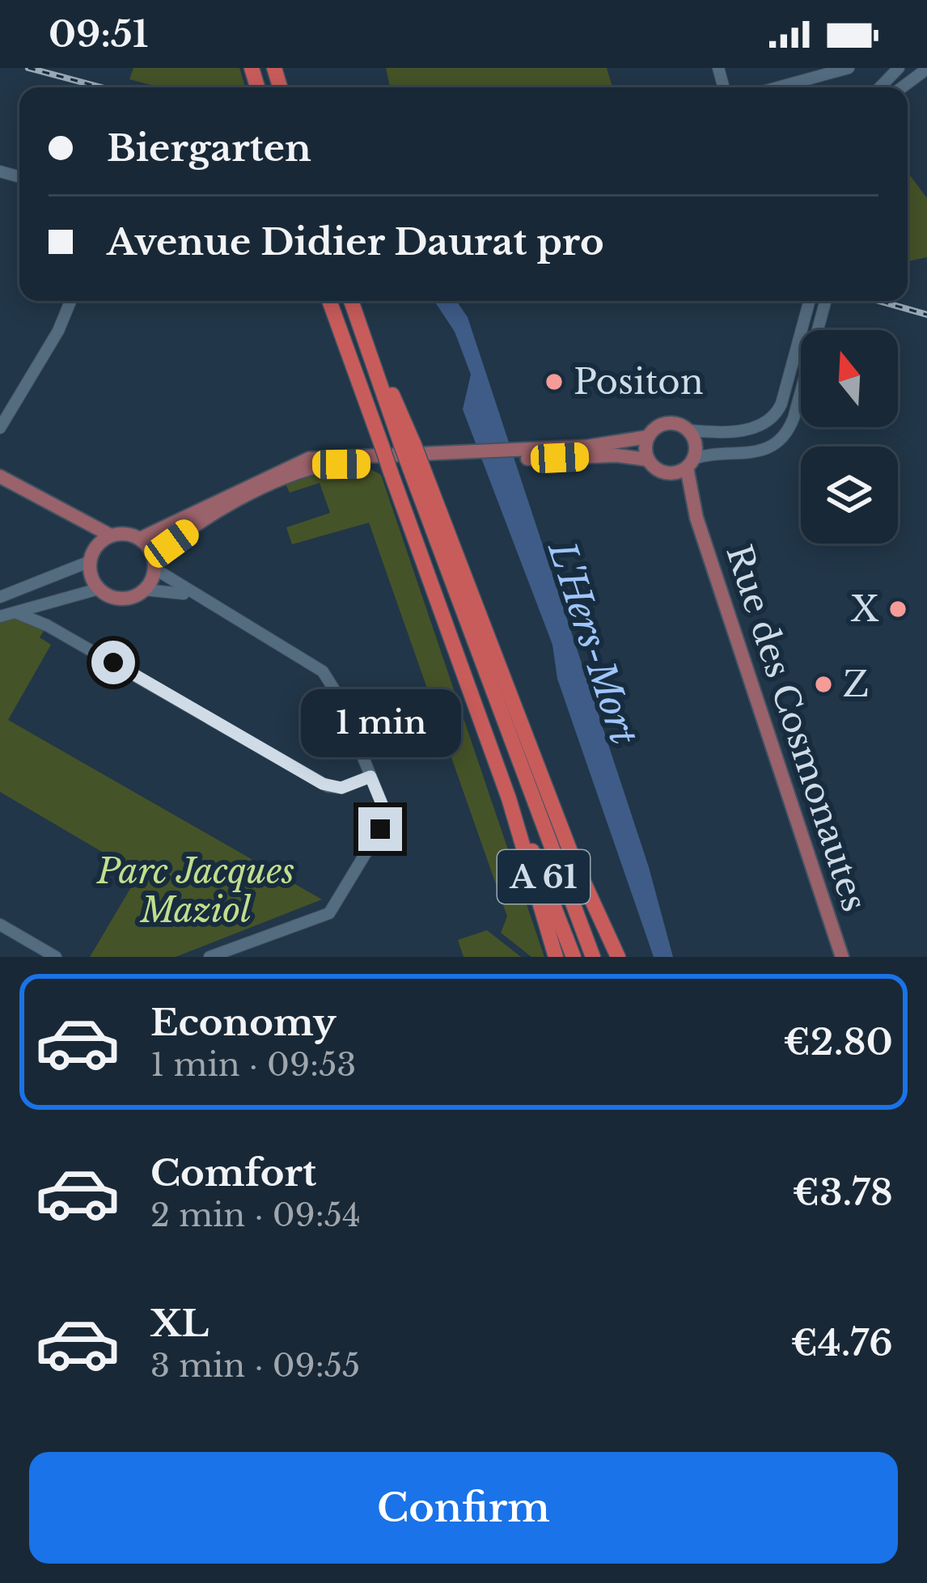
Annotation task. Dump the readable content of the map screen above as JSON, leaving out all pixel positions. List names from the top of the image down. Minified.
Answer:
{"streets":{"highway":["A 61"],"main road":["Rue des Cosmonautes"]},"water":["L'Hers-Mort"],"parks":["Parc Jacques Maziol"],"places":["Positon","X","Z"],"north":"top","page":{"status":"09:51","banner":["Biergarten","Avenue Didier Daurat pro"],"bubble":"1 min","list":[{"name":"Economy","note":"1 min · 09:53","value":"€2.80"},{"name":"Comfort","note":"2 min · 09:54","value":"€3.78"},{"name":"XL","note":"3 min · 09:55","value":"€4.76"}],"buttons":"Confirm"}}
